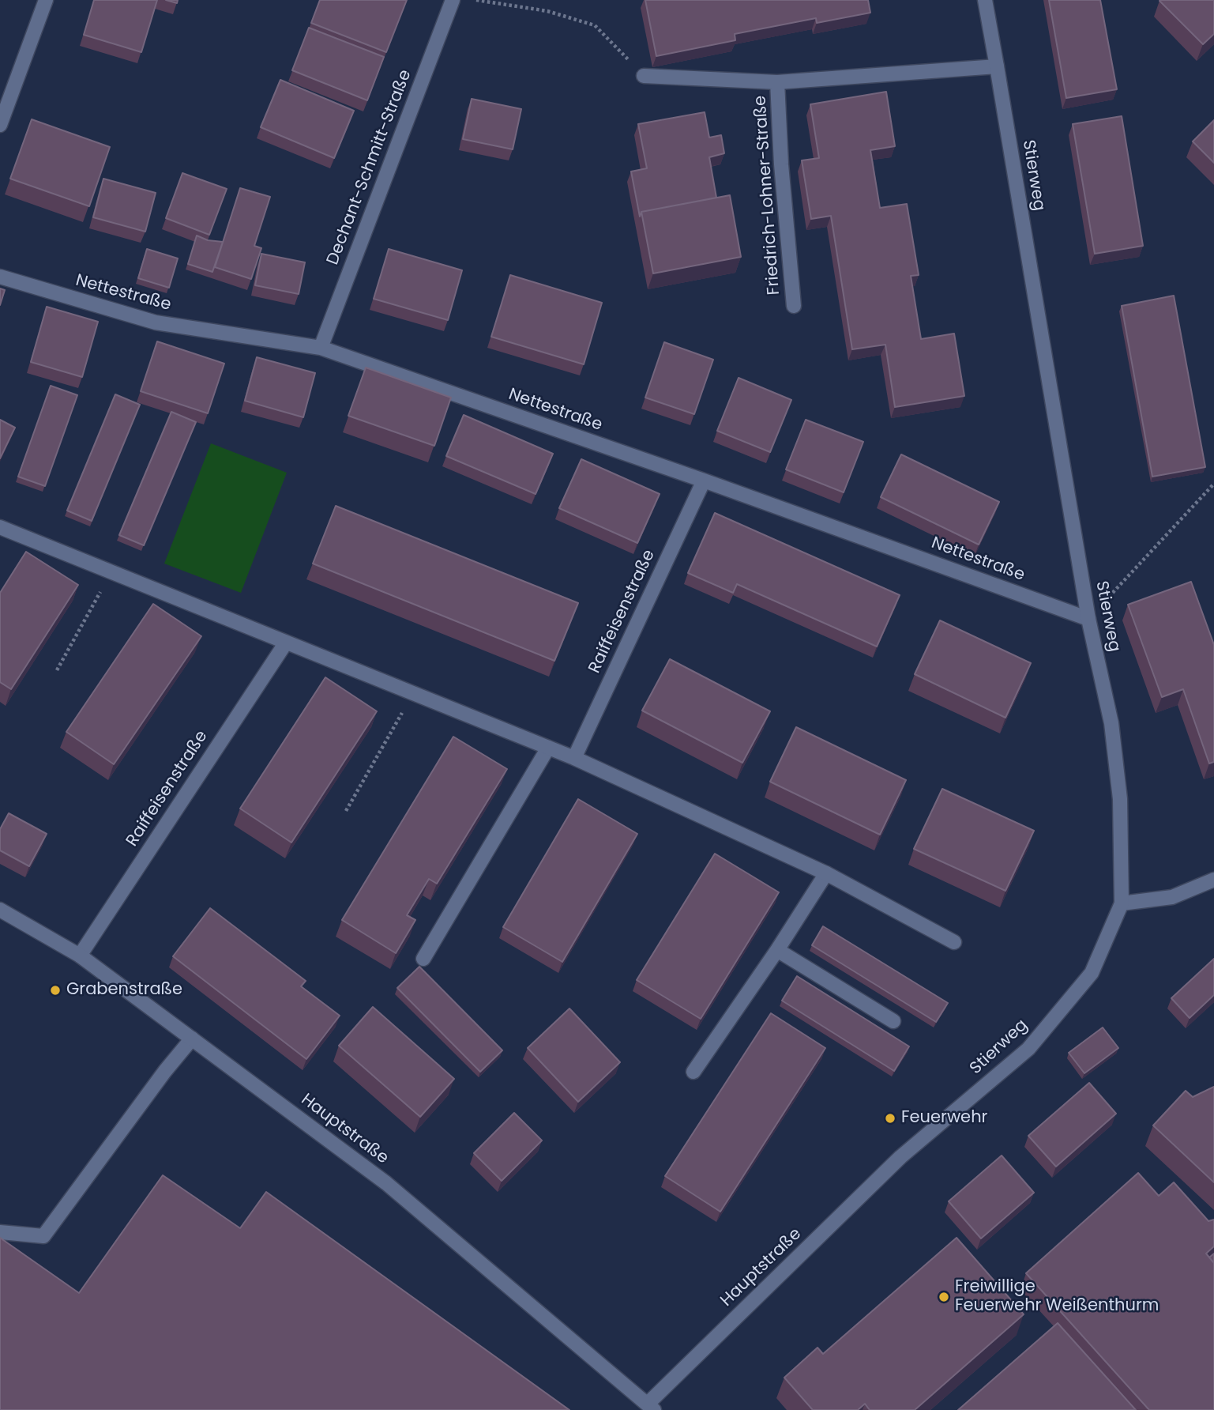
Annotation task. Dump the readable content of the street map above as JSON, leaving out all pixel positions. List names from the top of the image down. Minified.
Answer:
{"streets":{"street":["Dechant-Schmitt-Straße","Stierweg","Friedrich-Lohner-Straße","Nettestraße","Raiffeisenstraße","Hauptstraße"]},"crossings":[["Dechant-Schmitt-Straße","Nettestraße"],["Stierweg","Friedrich-Lohner-Straße"],["Stierweg","Nettestraße"],["Stierweg","Hauptstraße"],["Nettestraße","Raiffeisenstraße"],["Raiffeisenstraße","Hauptstraße"]],"places":["Grabenstraße","Feuerwehr","Freiwillige Feuerwehr Weißenthurm"]}
